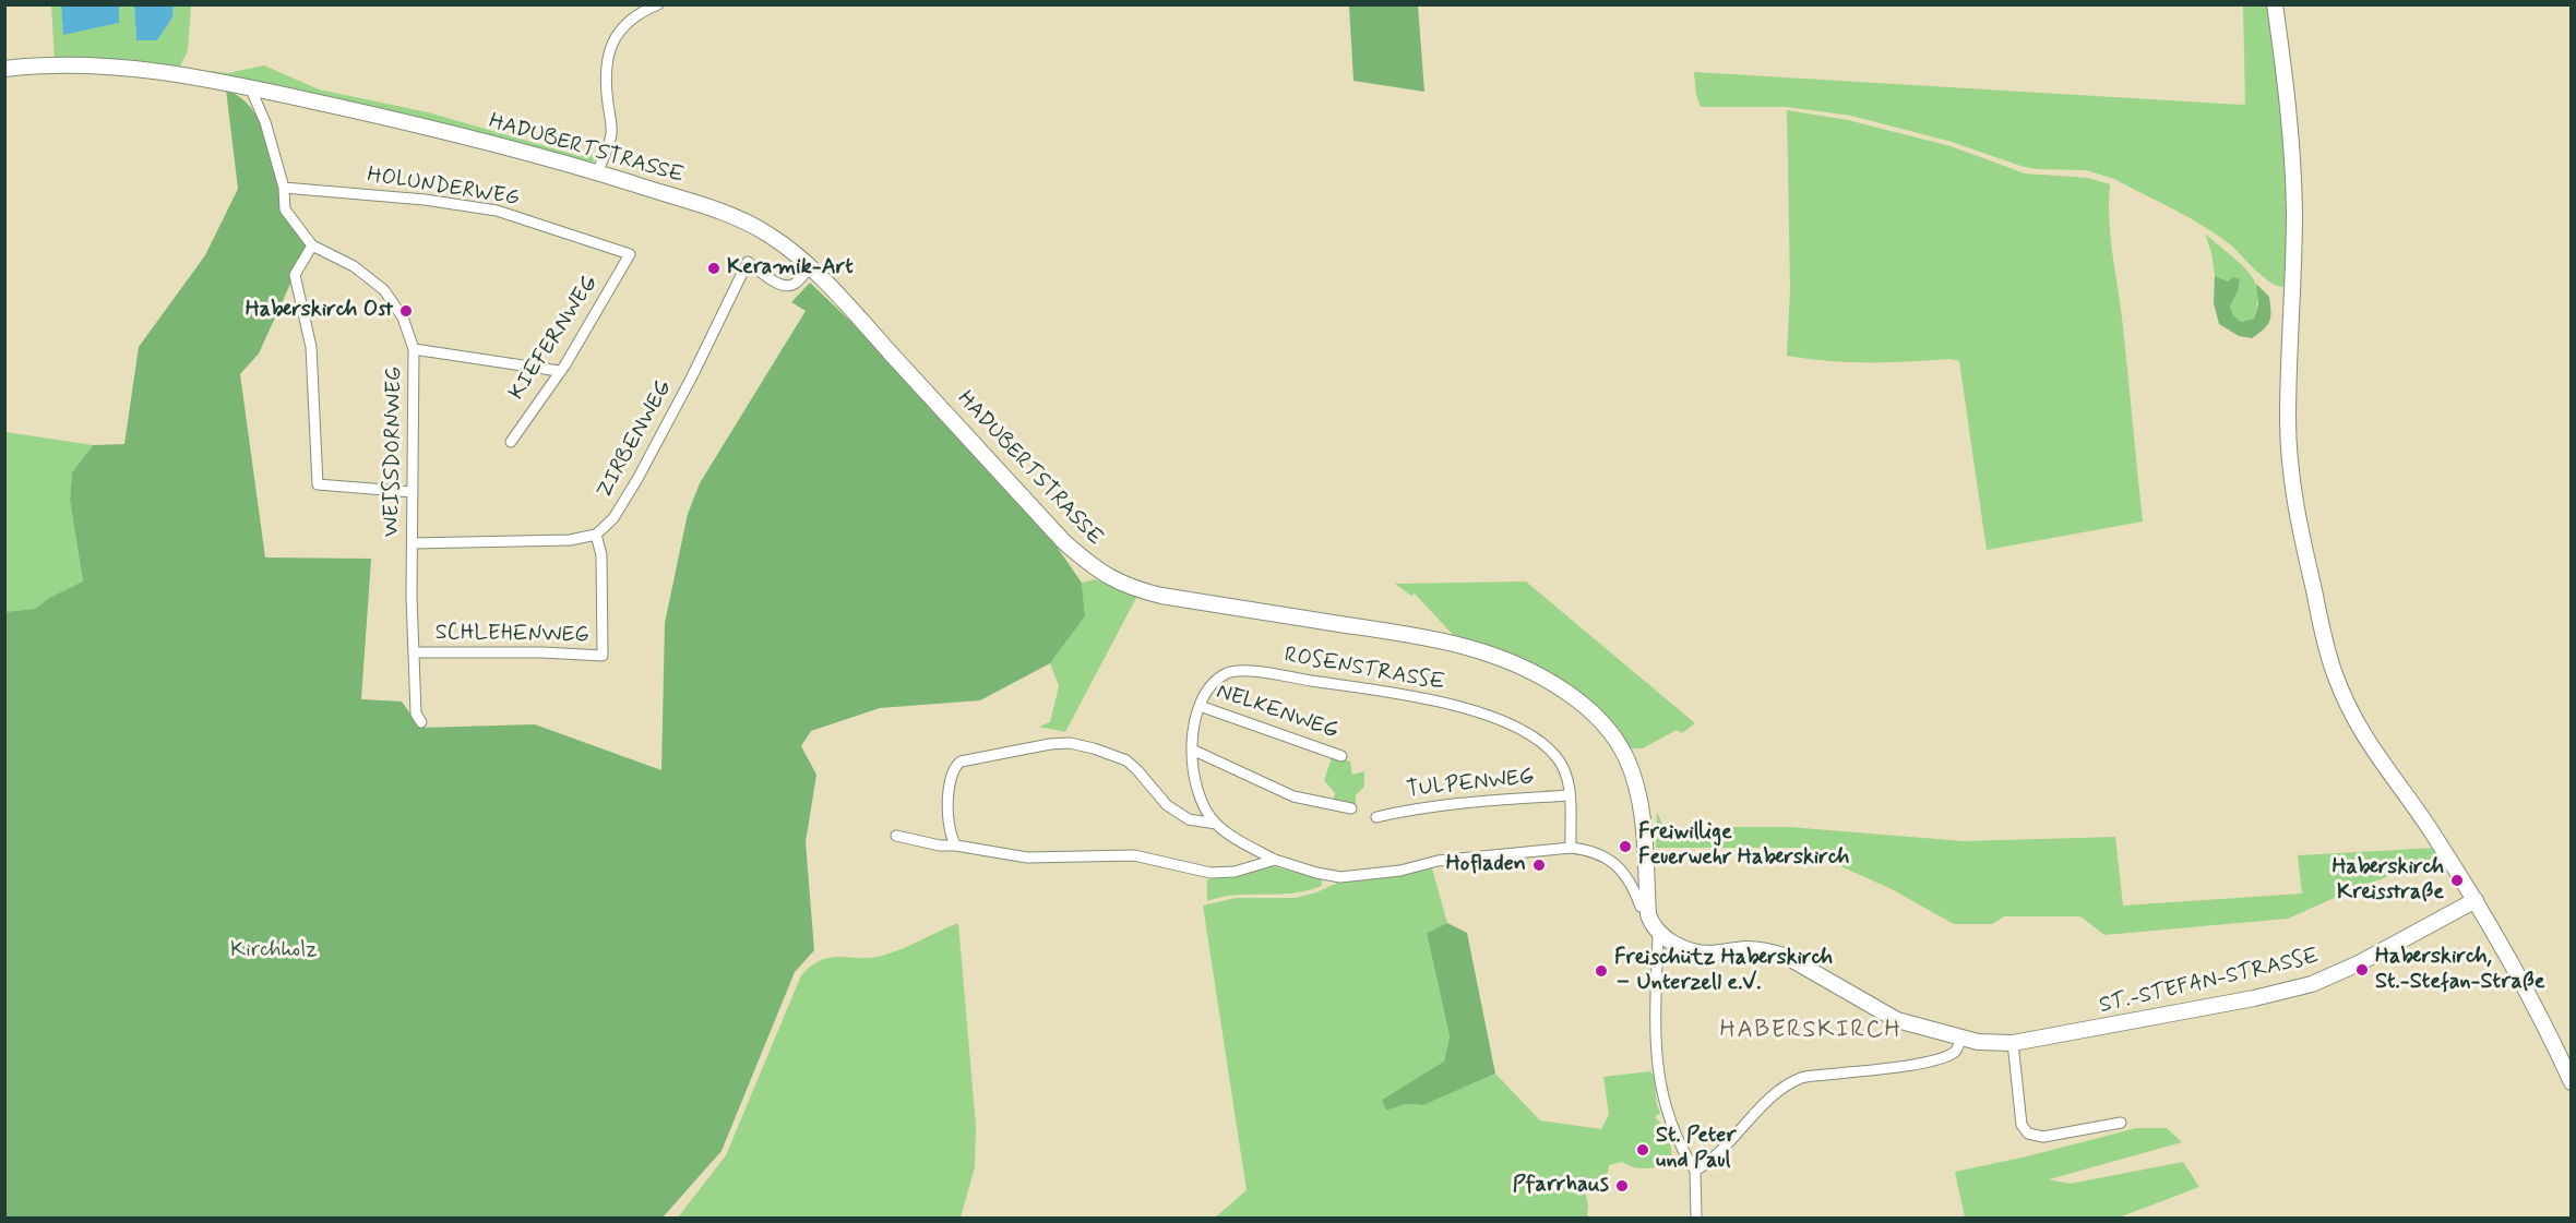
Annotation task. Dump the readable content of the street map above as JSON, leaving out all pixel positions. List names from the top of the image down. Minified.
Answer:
{"streets":{"street":["HADUBERTSTRASSE","HOLUNDERWEG","KIEFERNWEG","ZIRBENWEG","WEISSDORNWEG","SCHLEHENWEG","ROSENSTRASSE","NELKENWEG","TULPENWEG","ST.-STEFAN-STRASSE"]},"crossings":[["HADUBERTSTRASSE","ZIRBENWEG"],["HADUBERTSTRASSE","WEISSDORNWEG"],["HADUBERTSTRASSE","ROSENSTRASSE"],["HOLUNDERWEG","KIEFERNWEG"],["HOLUNDERWEG","WEISSDORNWEG"],["ZIRBENWEG","SCHLEHENWEG"],["WEISSDORNWEG","SCHLEHENWEG"],["ROSENSTRASSE","NELKENWEG"],["ROSENSTRASSE","TULPENWEG"]],"districts":["HABERSKIRCH"],"parks":["Kirchholz"],"places":["Keramik-Art","Haberskirch Ost","Freiwillige Feuerwehr Haberskirch","Hofladen","Haberskirch Kreisstraße","Haberskirch, St.-Stefan-Straße","Freischütz Haberskirch – Unterzell e.V.","St. Peter und Paul","Pfarrhaus"]}
